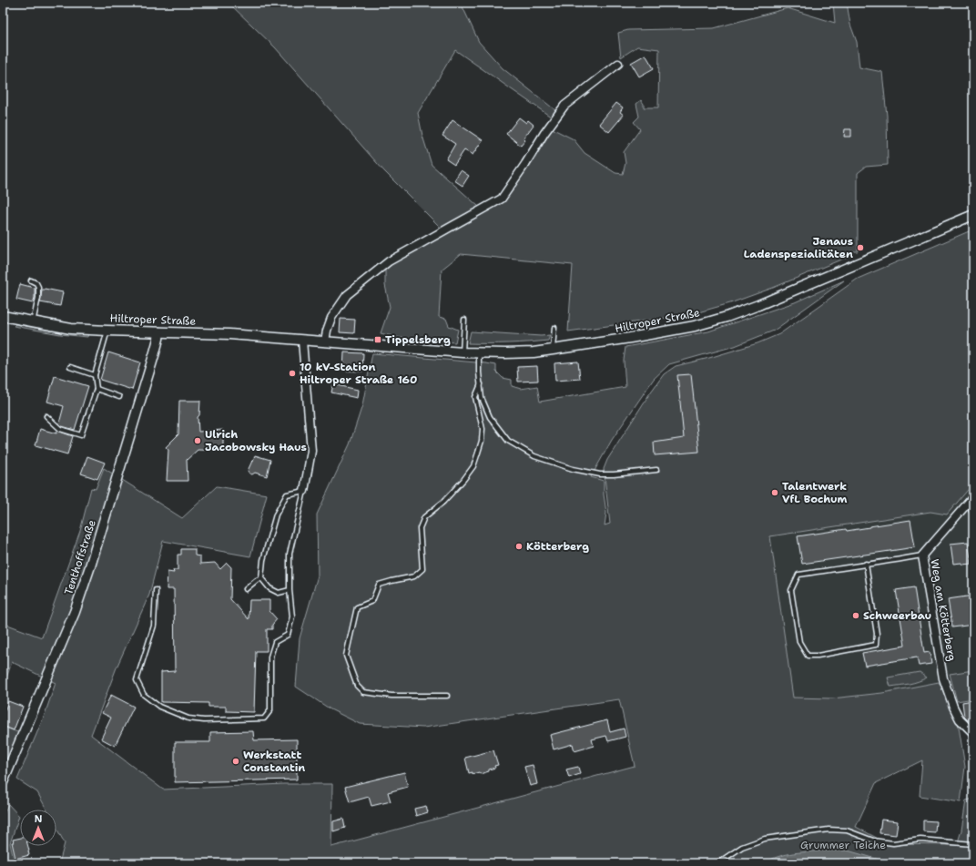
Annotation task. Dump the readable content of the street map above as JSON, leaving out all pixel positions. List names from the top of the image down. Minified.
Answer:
{"streets":{"street":["Hiltroper Straße","Tenthoffstraße","Weg am Kötterberg"]},"crossings":[["Hiltroper Straße","Tenthoffstraße"]],"parks":["Grummer Teiche"],"places":{"other":["Jenaus Ladenspezialitäten","10 kV-Station Hiltroper Straße 160","Ulrich Jacobowsky Haus","Talentwerk VfL Bochum","Kötterberg","Schweerbau","Werkstatt Constantin"],"transit":["Tippelsberg"]},"north":"top"}
